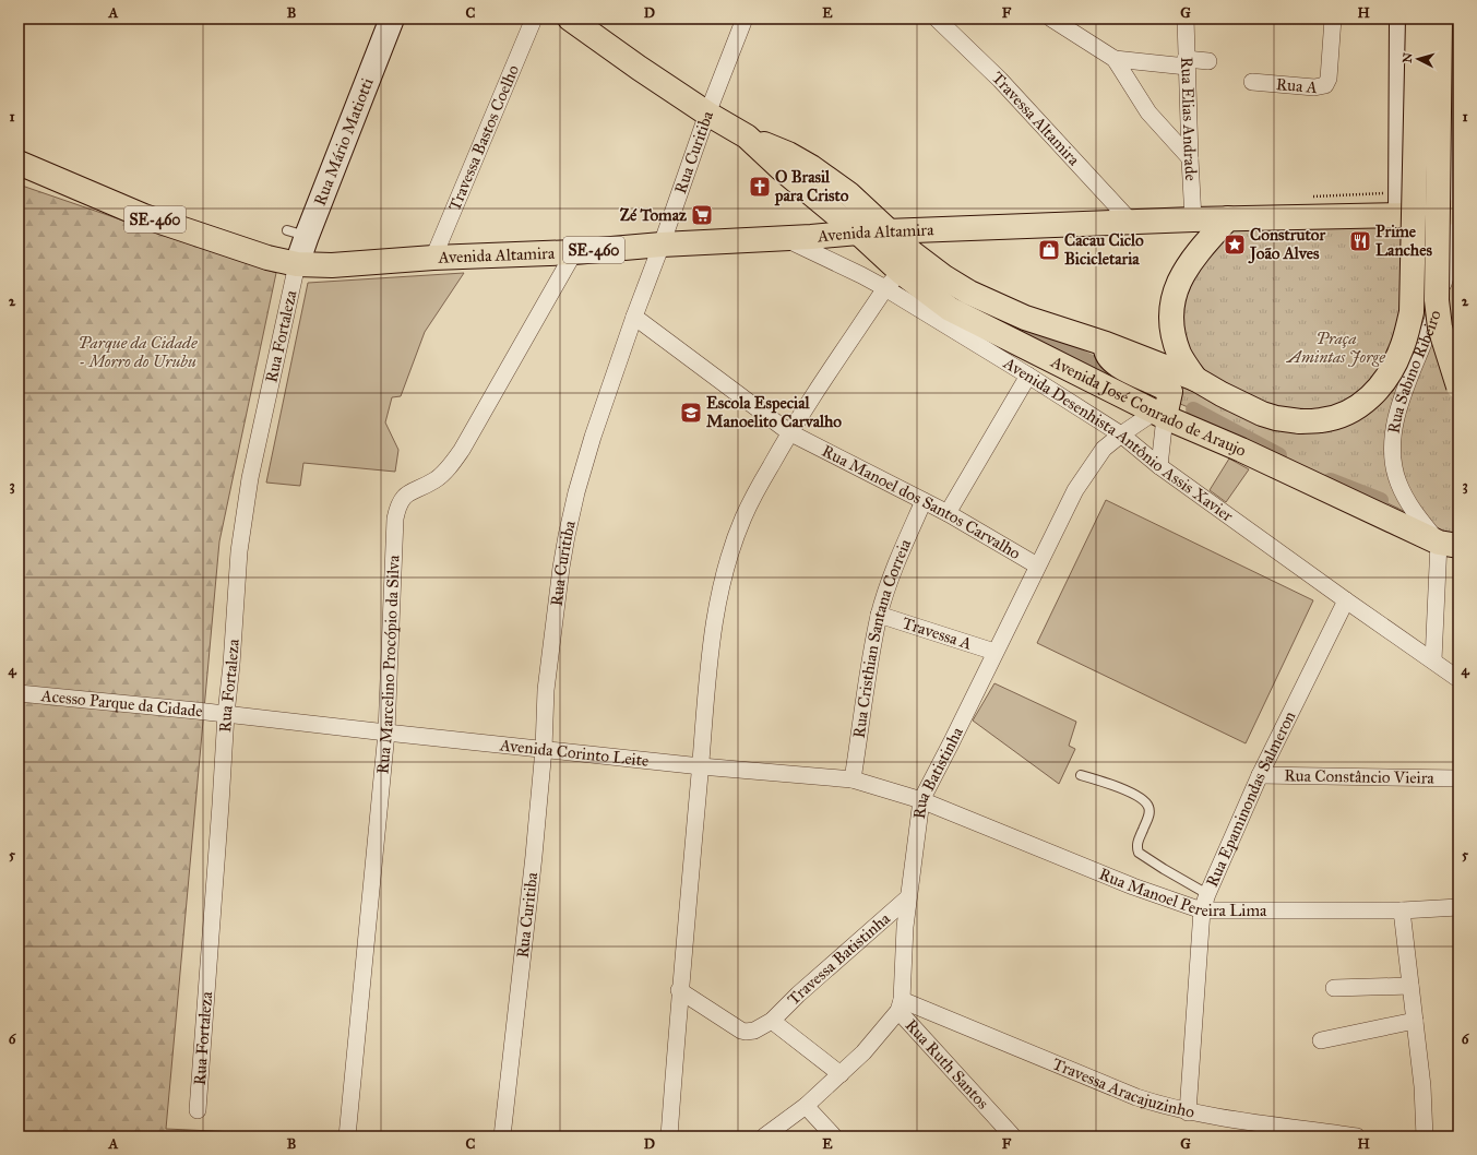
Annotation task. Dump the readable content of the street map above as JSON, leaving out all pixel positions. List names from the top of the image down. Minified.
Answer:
{"streets":{"main road":["SE-460","Avenida Altamira","Avenida José Conrado de Araujo"],"street":["Rua A","Travessa Altamira","Rua Elias Andrade","Travessa Bastos Coelho","Rua Mário Matiotti","Rua Curitiba","Rua Fortaleza","Rua Sabino Ribeiro","Avenida Desenhista Antônio Assis Xavier","Rua Manoel dos Santos Carvalho","Travessa A","Rua Cristhian Santana Correia","Rua Marcelino Procópio da Silva","Acesso Parque da Cidade","Avenida Corinto Leite","Rua Batistinha","Rua Constâncio Vieira","Rua Epaminondas Salmeron","Rua Manoel Pereira Lima","Travessa Batistinha","Rua Ruth Santos","Travessa Aracajuzinho"]},"crossings":[["Travessa Altamira","Avenida Altamira"],["Rua Elias Andrade","Avenida Altamira"],["Travessa Bastos Coelho","Avenida Altamira"],["Rua Mário Matiotti","SE-460"],["Rua Mário Matiotti","Avenida Altamira"],["Rua Mário Matiotti","Rua Fortaleza"],["Rua Curitiba","Avenida Altamira"],["Rua Curitiba","Rua Manoel dos Santos Carvalho"],["Rua Curitiba","Avenida Corinto Leite"],["SE-460","Avenida Altamira"],["SE-460","Rua Fortaleza"],["Avenida Altamira","Rua Fortaleza"],["Avenida Altamira","Rua Sabino Ribeiro"],["Avenida Altamira","Avenida José Conrado de Araujo"],["Avenida Altamira","Avenida Desenhista Antônio Assis Xavier"],["Avenida Altamira","Rua Marcelino Procópio da Silva"],["Rua Fortaleza","Acesso Parque da Cidade"],["Rua Fortaleza","Avenida Corinto Leite"],["Rua Sabino Ribeiro","Avenida José Conrado de Araujo"],["Avenida José Conrado de Araujo","Avenida Desenhista Antônio Assis Xavier"],["Avenida José Conrado de Araujo","Rua Batistinha"],["Avenida Desenhista Antônio Assis Xavier","Rua Batistinha"],["Avenida Desenhista Antônio Assis Xavier","Rua Epaminondas Salmeron"],["Rua Manoel dos Santos Carvalho","Rua Cristhian Santana Correia"],["Rua Manoel dos Santos Carvalho","Rua Batistinha"],["Travessa A","Rua Cristhian Santana Correia"],["Travessa A","Rua Batistinha"],["Rua Cristhian Santana Correia","Avenida Corinto Leite"],["Rua Marcelino Procópio da Silva","Avenida Corinto Leite"],["Acesso Parque da Cidade","Avenida Corinto Leite"],["Avenida Corinto Leite","Rua Batistinha"],["Avenida Corinto Leite","Rua Manoel Pereira Lima"],["Rua Batistinha","Rua Manoel Pereira Lima"],["Rua Batistinha","Travessa Batistinha"],["Rua Batistinha","Rua Ruth Santos"],["Rua Batistinha","Travessa Aracajuzinho"],["Rua Constâncio Vieira","Rua Epaminondas Salmeron"],["Rua Epaminondas Salmeron","Rua Manoel Pereira Lima"],["Rua Epaminondas Salmeron","Travessa Aracajuzinho"],["Rua Ruth Santos","Travessa Aracajuzinho"]],"parks":["Praça Amintas Jorge","Parque da Cidade - Morro do Urubu"],"places":{"church":["O Brasil para Cristo"],"supermarket":["Zé Tomaz"],"restaurant":["Prime Lanches"],"place":["Construtor João Alves"],"shop":["Cacau Ciclo Bicicletaria"],"school or university":["Escola Especial Manoelito Carvalho"]},"north":"left","grid":{"columns":["A","B","C","D","E","F","G","H"],"rows":["1","2","3","4","5","6"]}}
